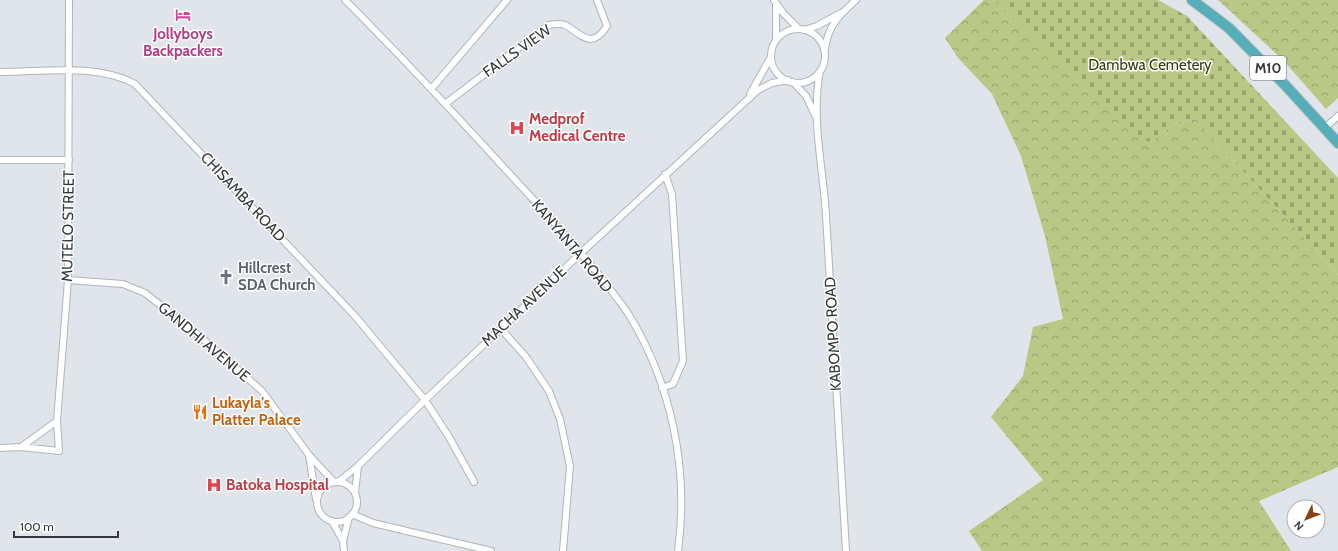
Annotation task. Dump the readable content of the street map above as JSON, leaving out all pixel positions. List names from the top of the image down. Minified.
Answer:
{"streets":{"highway":["M10"],"street":["FALLS VIEW","CHISAMBA ROAD","MUTELO STREET","KANYANTA ROAD","MACHA AVENUE","KABOMPO ROAD","GANDHI AVENUE"]},"crossings":[["FALLS VIEW","KANYANTA ROAD"],["CHISAMBA ROAD","MUTELO STREET"],["CHISAMBA ROAD","MACHA AVENUE"],["MUTELO STREET","GANDHI AVENUE"],["KANYANTA ROAD","MACHA AVENUE"],["MACHA AVENUE","KABOMPO ROAD"],["MACHA AVENUE","GANDHI AVENUE"]],"parks":["Dambwa Cemetery"],"places":{"hotel":["Jollyboys Backpackers"],"hospital":["Medprof Medical Centre","Batoka Hospital"],"church":["Hillcrest SDA Church"],"restaurant":["Lukayla's Platter Palace"]},"scale_bar":"100 m","north":"bottom left"}
